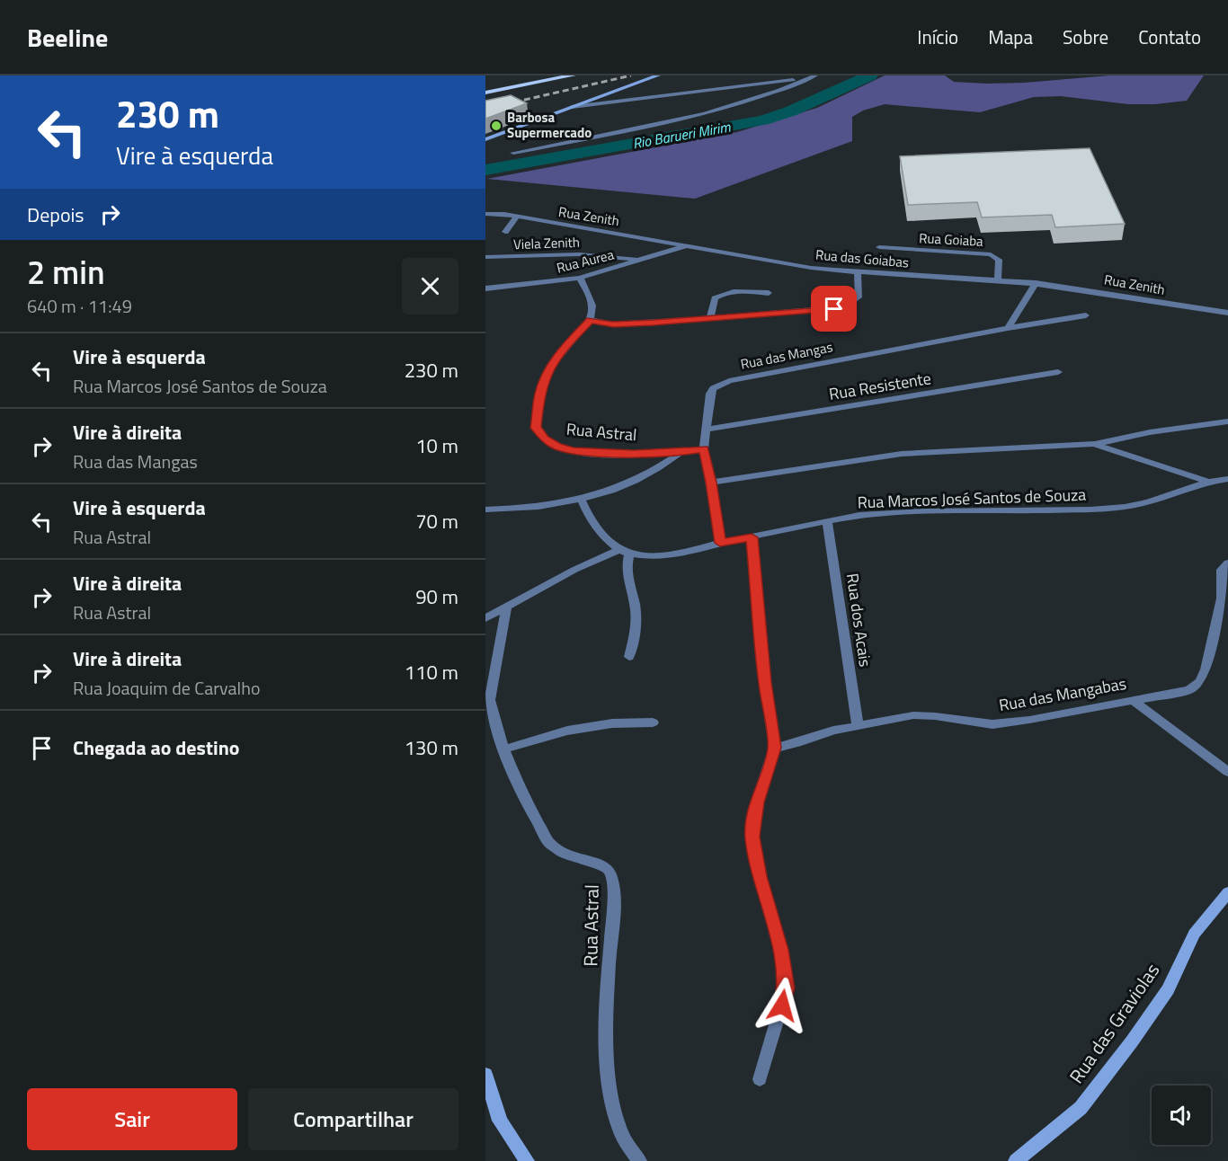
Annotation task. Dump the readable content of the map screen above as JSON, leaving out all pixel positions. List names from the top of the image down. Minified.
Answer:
{"streets":{"main road":["Rua das Graviolas"],"street":["Rua Zenith","Rua Goiaba","Viela Zenith","Rua das Goiabas","Rua Aurea","Rua das Mangas","Rua Resistente","Rua Astral","Rua Marcos José Santos de Souza","Rua dos Acais","Rua das Mangabas"]},"crossings":[["Rua Zenith","Viela Zenith"],["Rua Zenith","Rua das Goiabas"],["Rua Zenith","Rua Aurea"],["Rua Goiaba","Rua das Goiabas"],["Viela Zenith","Rua Aurea"],["Rua das Goiabas","Rua Aurea"],["Rua das Mangas","Rua Resistente"],["Rua das Mangas","Rua Astral"],["Rua das Mangas","Rua Marcos José Santos de Souza"],["Rua Marcos José Santos de Souza","Rua dos Acais"],["Rua dos Acais","Rua das Mangabas"]],"water":["Rio Barueri Mirim"],"places":["Barbosa Supermercado"],"page":{"header":"Beeline","nav":["Início","Mapa","Sobre","Contato"],"turn":["230 m","Vire à esquerda"],"then":"Depois","heading":["2 min","640 m · 11:49"],"list":[{"name":"Vire à esquerda","note":"Rua Marcos José Santos de Souza","value":"230 m"},{"name":"Vire à direita","note":"Rua das Mangas","value":"10 m"},{"name":"Vire à esquerda","note":"Rua Astral","value":"70 m"},{"name":"Vire à direita","note":"Rua Astral","value":"90 m"},{"name":"Vire à direita","note":"Rua Joaquim de Carvalho","value":"110 m"},{"name":"Chegada ao destino","value":"130 m"}],"buttons":["Sair","Compartilhar"]}}
